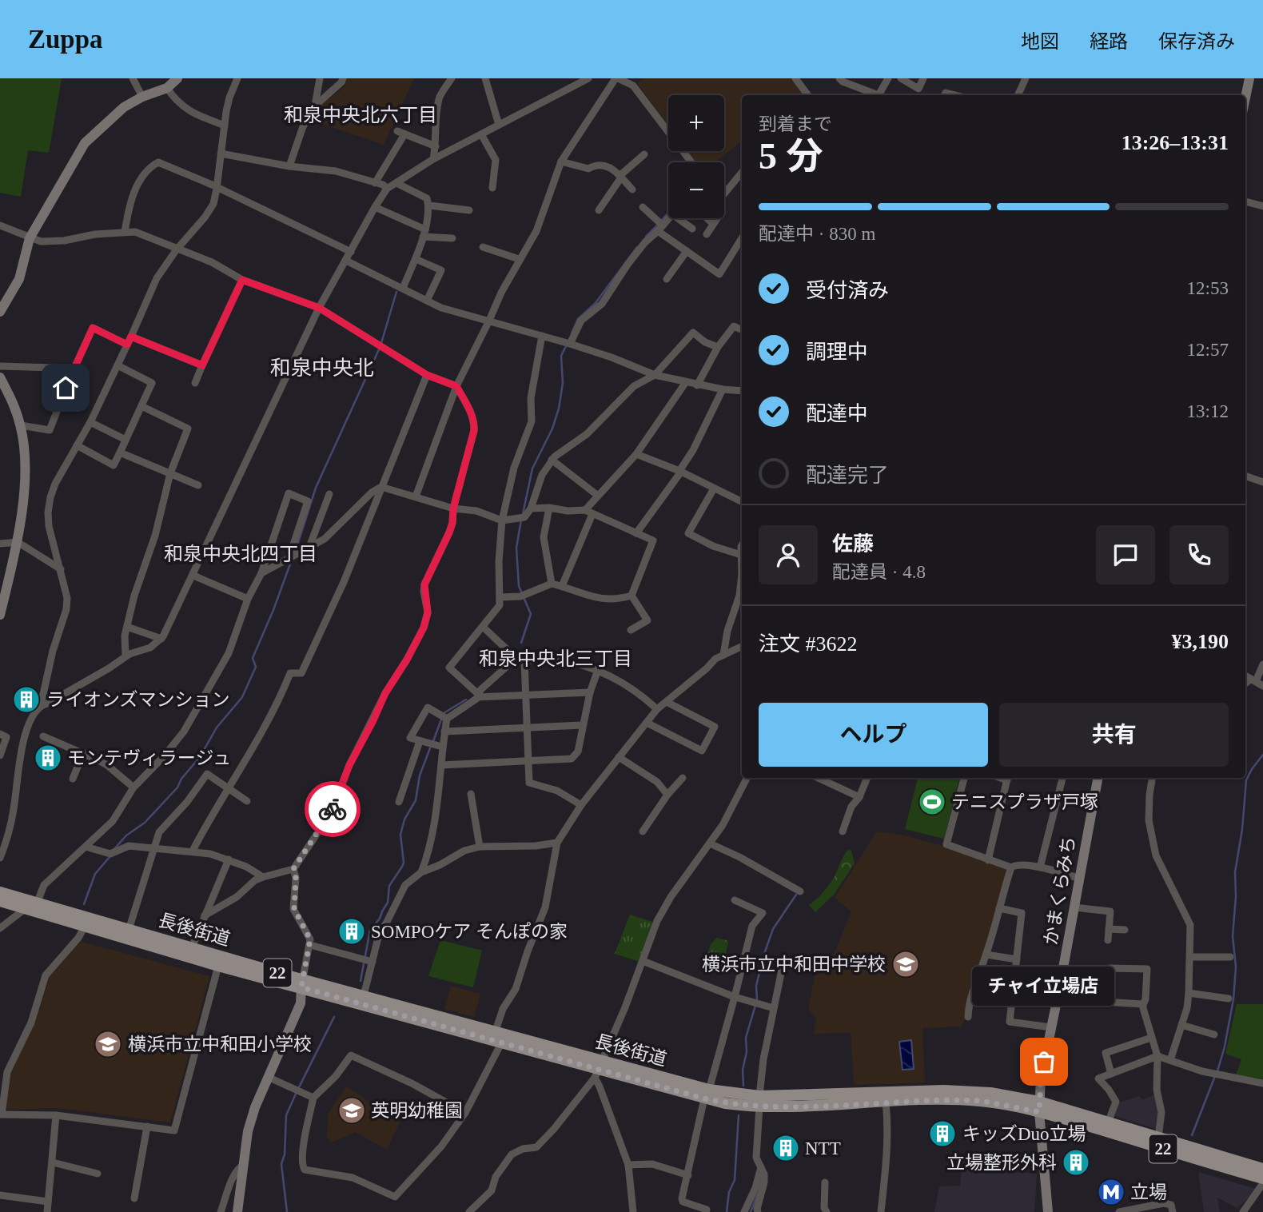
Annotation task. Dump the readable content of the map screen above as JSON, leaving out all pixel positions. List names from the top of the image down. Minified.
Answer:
{"streets":{"main road":["長後街道","22"],"street":["かまくらみち"]},"crossings":[["かまくらみち","長後街道"]],"districts":["和泉中央北六丁目","和泉中央北","和泉中央北四丁目","和泉中央北三丁目"],"places":{"building":["ライオンズマンション","モンテヴィラージュ","SOMPOケア そんぽの家","キッズDuo立場","NTT","立場整形外科"],"sports":["テニスプラザ戸塚"],"school or university":["横浜市立中和田中学校","横浜市立中和田小学校","英明幼稚園"],"other":["チャイ立場店"],"metro station":["立場"]},"page":{"header":"Zuppa","nav":["地図","経路","保存済み"],"map_buttons":["+","−"],"heading":["5 分","到着まで","13:26–13:31"],"panel":["佐藤","配達員 · 4.8","注文 #3622","¥3,190"],"bar":"配達中 · 830 m","list":[["受付済み","12:53"],["調理中","12:57"],["配達中","13:12"],"配達完了"],"buttons":["ヘルプ","共有"],"bubble":"チャイ立場店"}}
